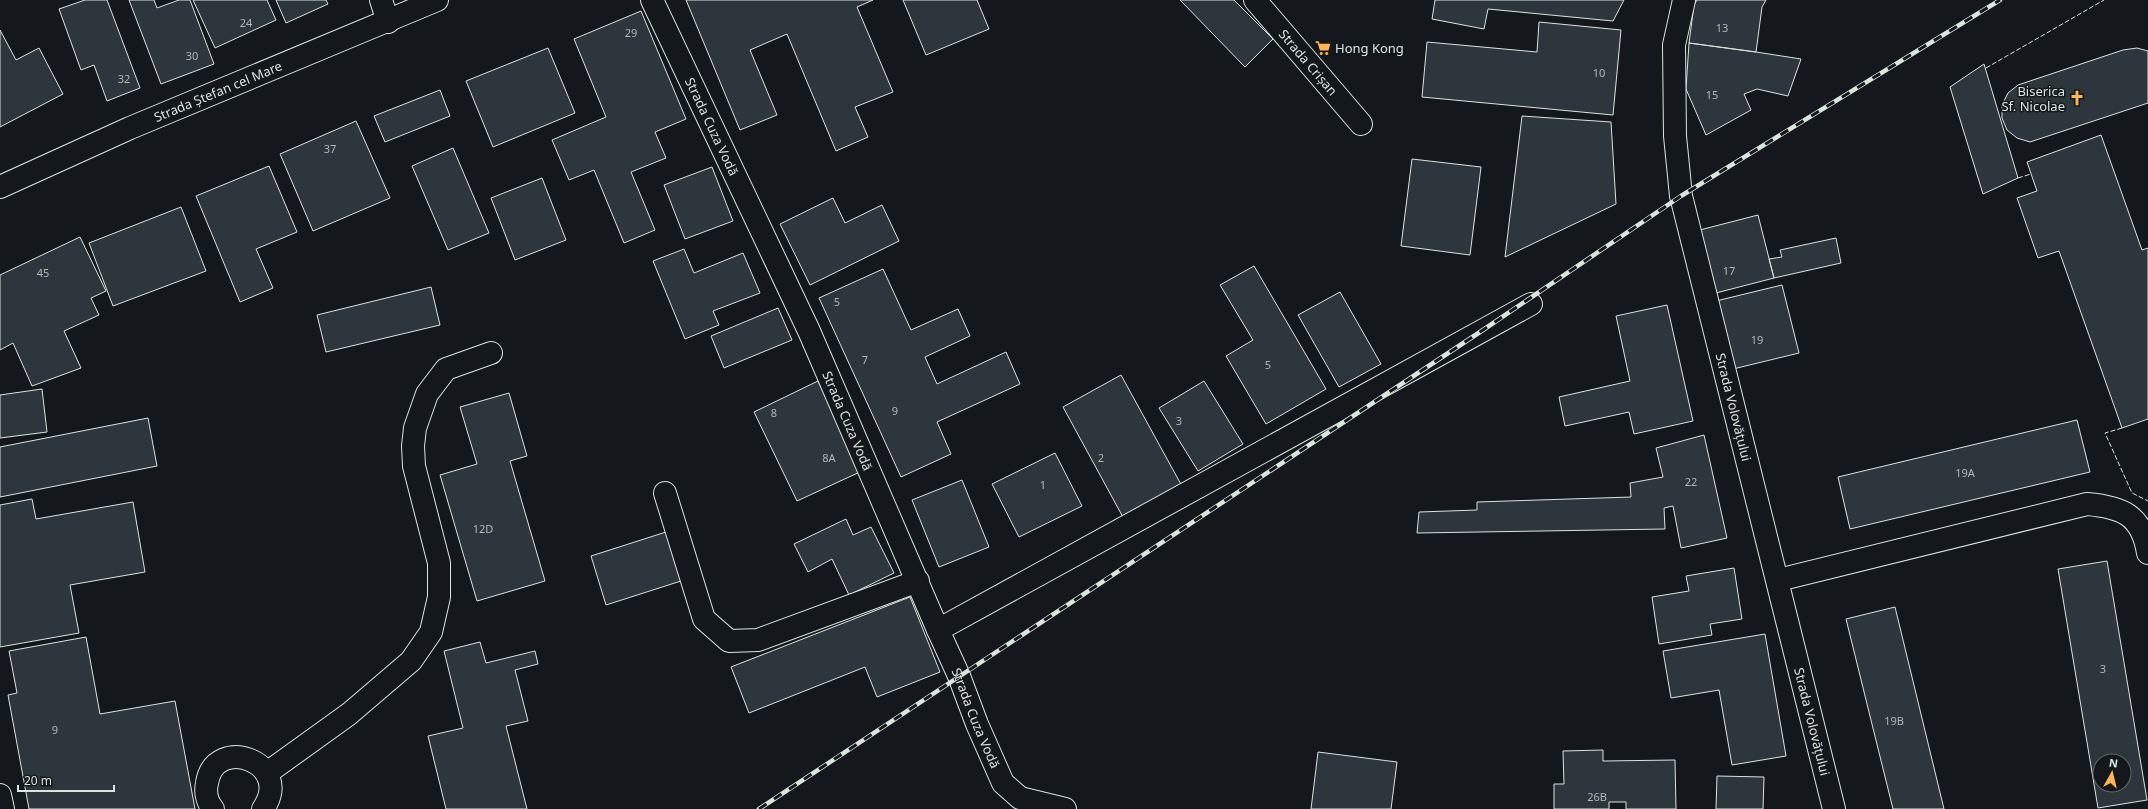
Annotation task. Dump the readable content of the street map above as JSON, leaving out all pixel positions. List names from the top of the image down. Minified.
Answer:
{"streets":{"street":["Strada Crișan","Strada Ștefan cel Mare","Strada Cuza Vodă","Strada Volovățului"]},"places":{"supermarket":["Hong Kong"],"church":["Biserica Sf. Nicolae"]},"house_numbers":["24","13","29","30","10","32","15","37","17","45","5","19","7","5","9","8","3","8A","2","19A","22","1","12D","3","19B","9","26B"],"scale_bar":"20 m","north":"top"}
